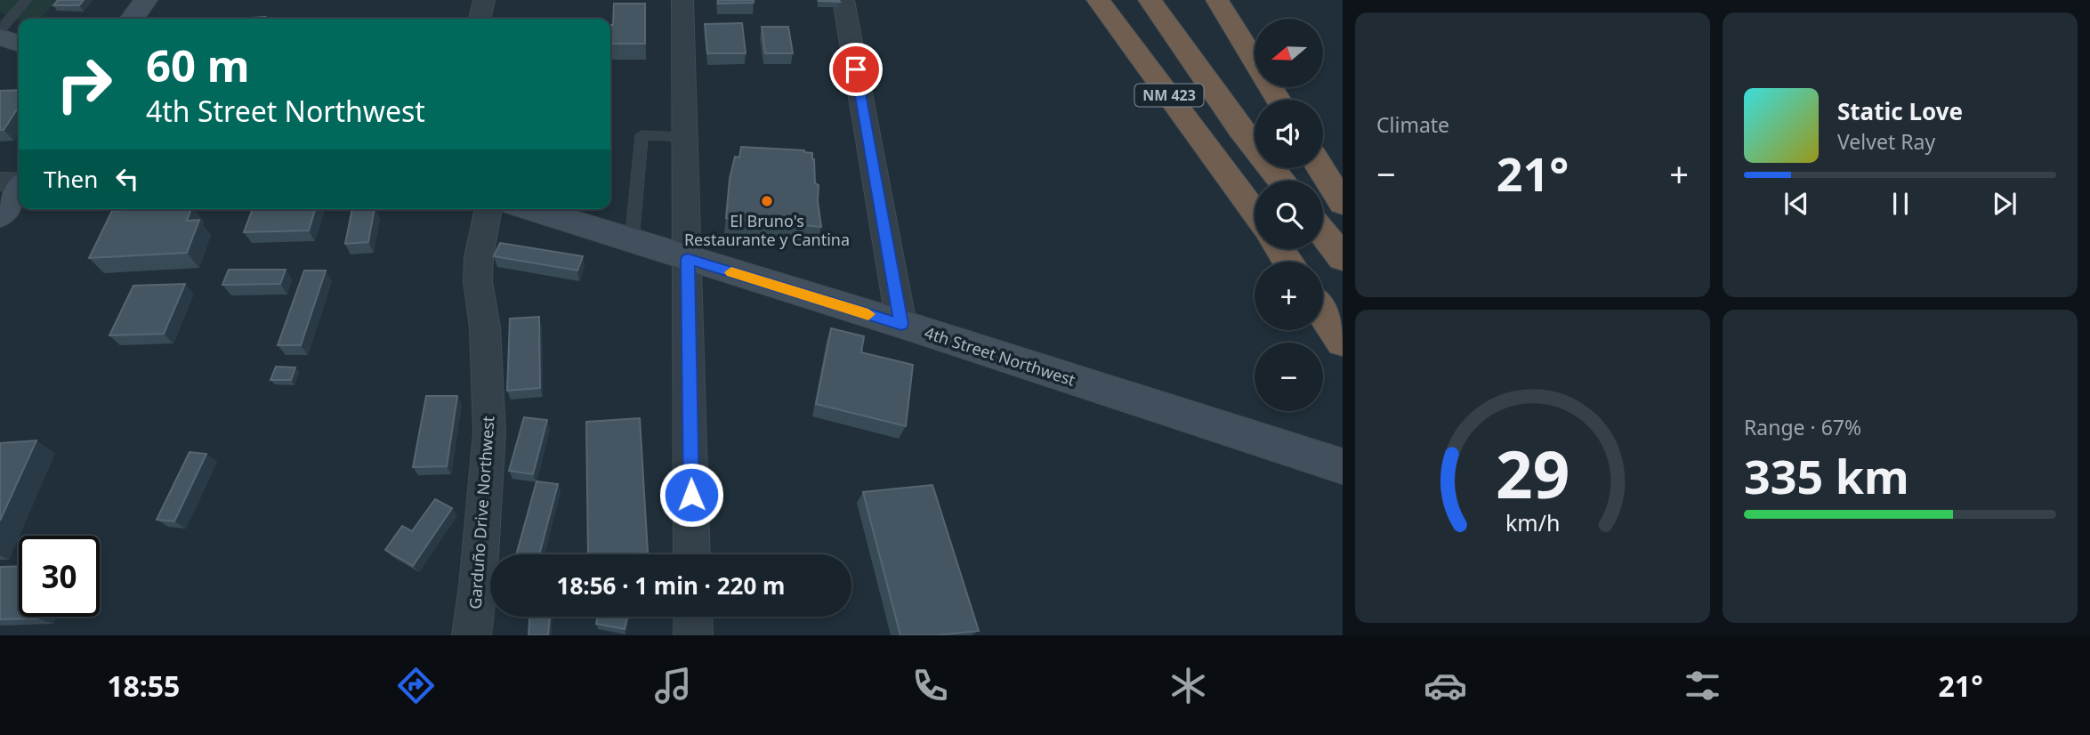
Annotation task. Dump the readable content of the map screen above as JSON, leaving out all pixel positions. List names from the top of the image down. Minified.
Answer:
{"streets":{"highway":["NM 423"],"main road":["4th Street Northwest"],"street":["Garduño Drive Northwest"]},"places":["El Bruno's Restaurante y Cantina"],"north":"left","page":{"tile":["Climate",["Range · 67%","335 km"]],"map_buttons":["+","−"],"turn":["60 m","4th Street Northwest"],"song":["Static Love","Velvet Ray"],"heat":["−","21°","+"],"then":"Then","limit":"30","trip":"18:56 · 1 min · 220 m","tabs":["18:55","21°"],"gauge":["29","km/h"]}}
